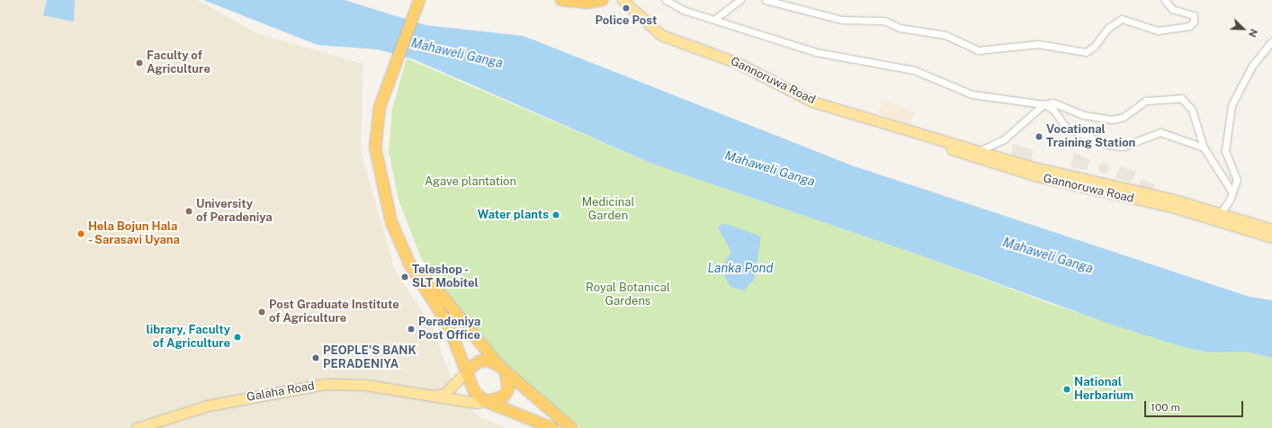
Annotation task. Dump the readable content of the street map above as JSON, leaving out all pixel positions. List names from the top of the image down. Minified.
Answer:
{"streets":{"main road":["Gannoruwa Road","Galaha Road"]},"water":["Mahaweli Ganga","Lanka Pond"],"parks":["Agave plantation","Medicinal Garden","Royal Botanical Gardens"],"places":["Police Post","Faculty of Agriculture","Vocational Training Station","University of Peradeniya","Water plants","Hela Bojun Hala - Sarasavi Uyana","Teleshop - SLT Mobitel","Post Graduate Institute of Agriculture","Peradeniya Post Office","library, Faculty of Agriculture","PEOPLE'S BANK PERADENIYA","National Herbarium"],"scale_bar":"100 m","north":"bottom right"}
